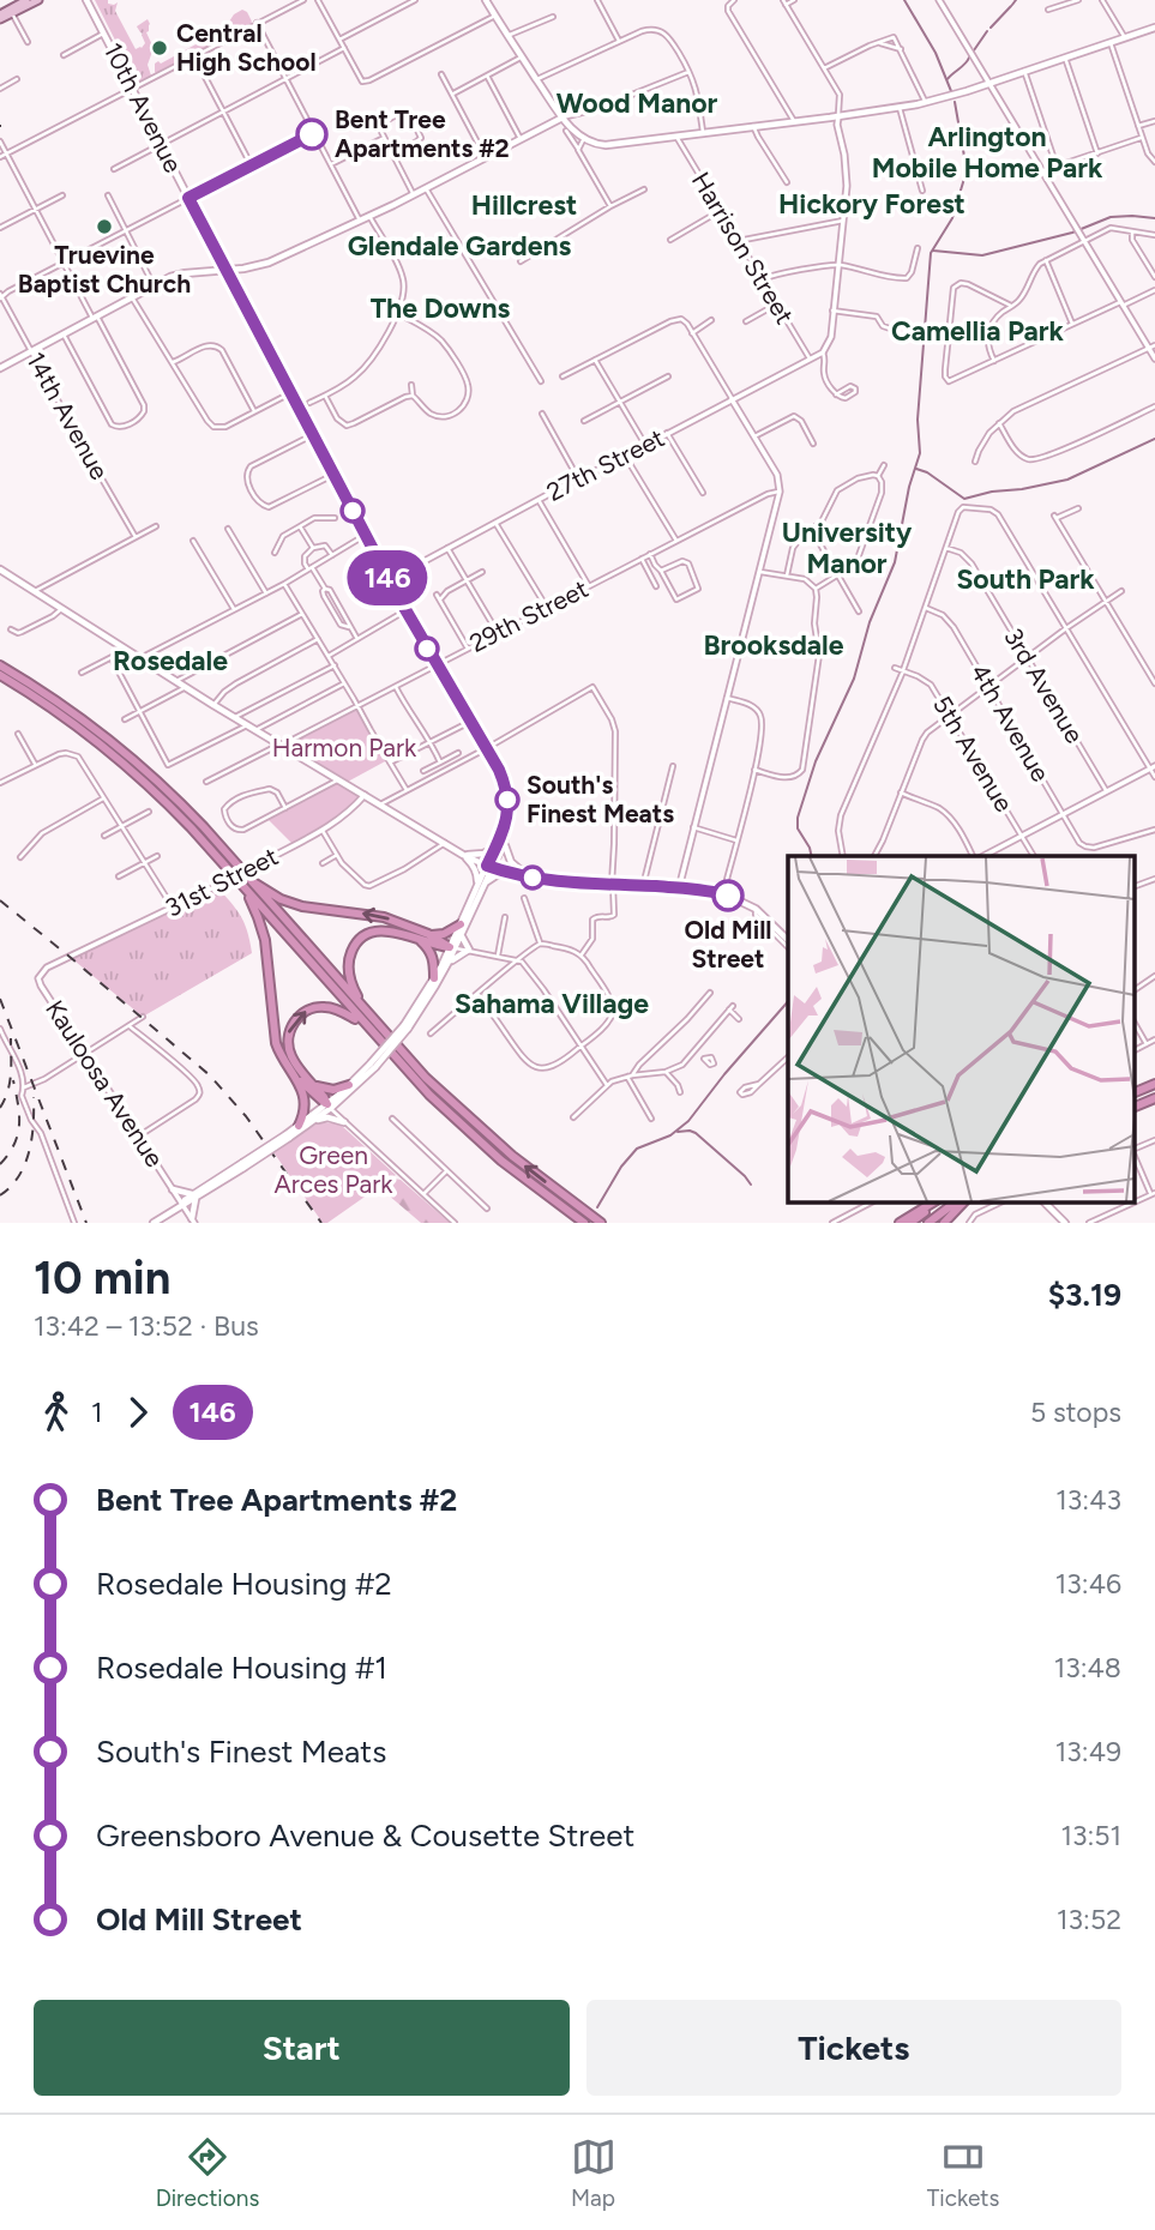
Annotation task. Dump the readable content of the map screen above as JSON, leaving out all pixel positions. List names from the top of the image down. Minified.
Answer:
{"streets":{"main road":["10th Avenue"],"street":["Harrison Street","14th Avenue","27th Street","29th Street","3rd Avenue","4th Avenue","5th Avenue","31st Street","Kauloosa Avenue"]},"crossings":[["10th Avenue","27th Street"],["10th Avenue","29th Street"],["Harrison Street","27th Street"],["31st Street","Kauloosa Avenue"]],"districts":["Wood Manor","Arlington Mobile Home Park","Hickory Forest","Hillcrest","Glendale Gardens","The Downs","Camellia Park","University Manor","South Park","Brooksdale","Rosedale","Sahama Village"],"parks":["Harmon Park","Green Arces Park"],"places":["Central High School","Bent Tree Apartments #2","Truevine Baptist Church","South's Finest Meats","Old Mill Street"],"lines":["bus line 146"],"page":{"on_map":"146","heading":["10 min","13:42 – 13:52 · Bus","$3.19"],"legs":["1","146","5 stops"],"list":[{"name":"Bent Tree Apartments #2","value":"13:43"},{"name":"Rosedale Housing #2","value":"13:46"},{"name":"Rosedale Housing #1","value":"13:48"},{"name":"South's Finest Meats","value":"13:49"},{"name":"Greensboro Avenue & Cousette Street","value":"13:51"},{"name":"Old Mill Street","value":"13:52"}],"buttons":["Start","Tickets"],"tabs":["Directions","Map","Tickets"]}}
